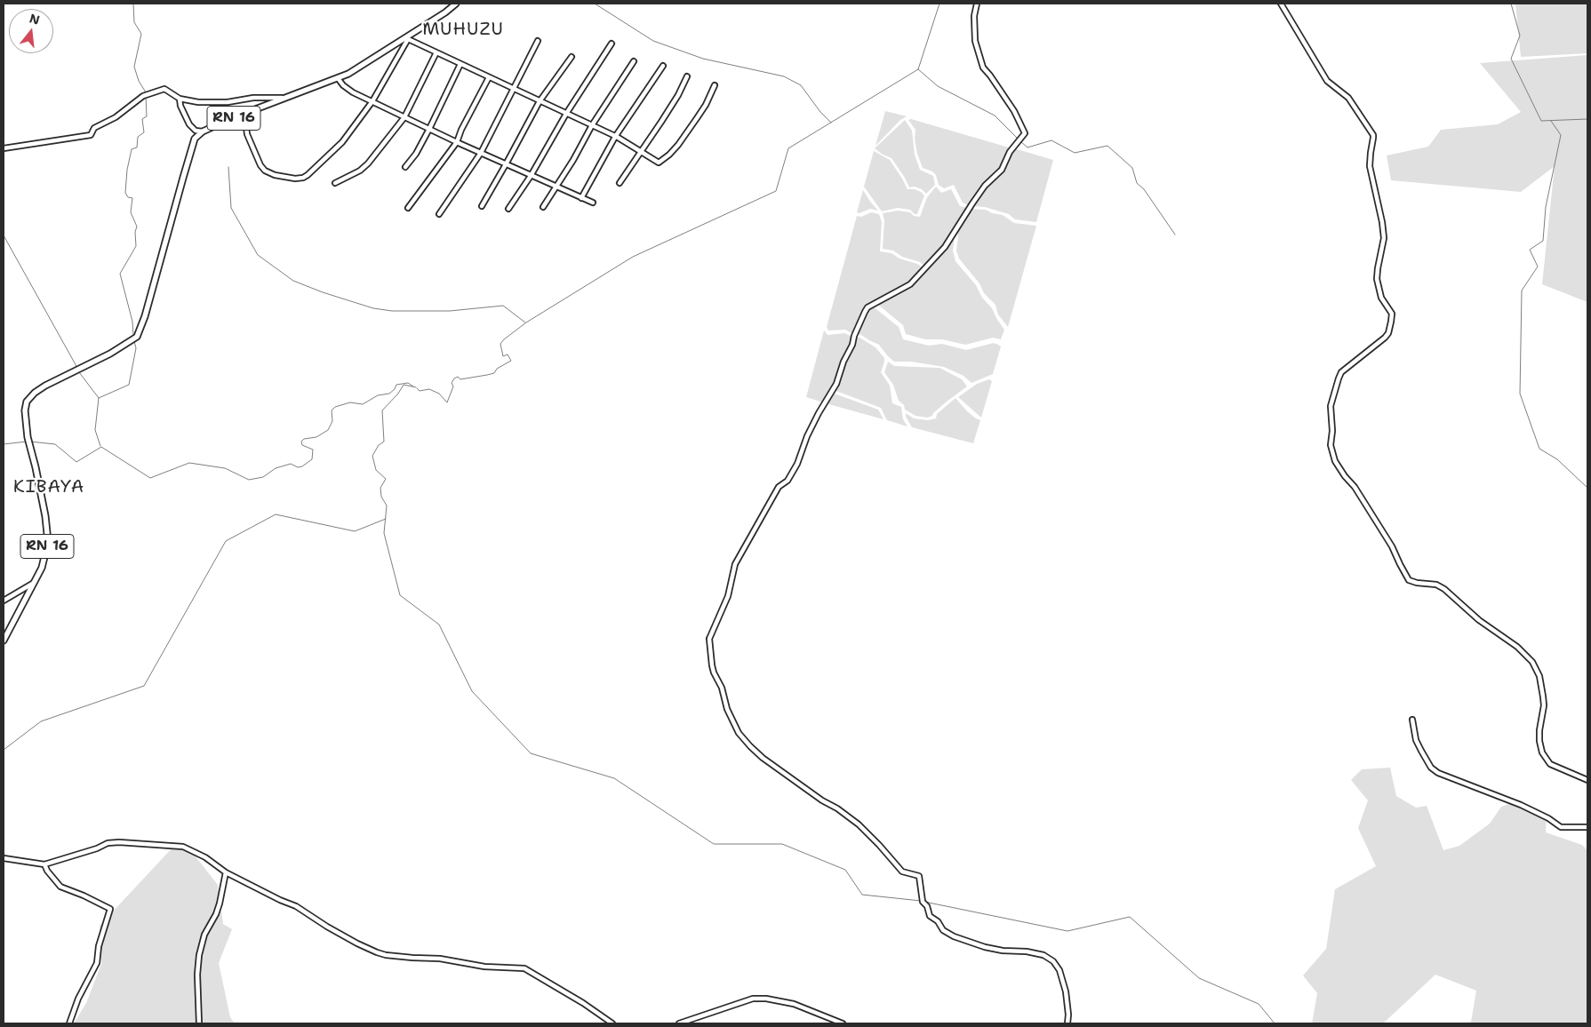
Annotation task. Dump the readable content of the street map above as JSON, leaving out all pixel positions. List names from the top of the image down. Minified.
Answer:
{"streets":{"main road":["RN 16"]},"districts":["MUHUZU","KIBAYA"],"north":"top"}
